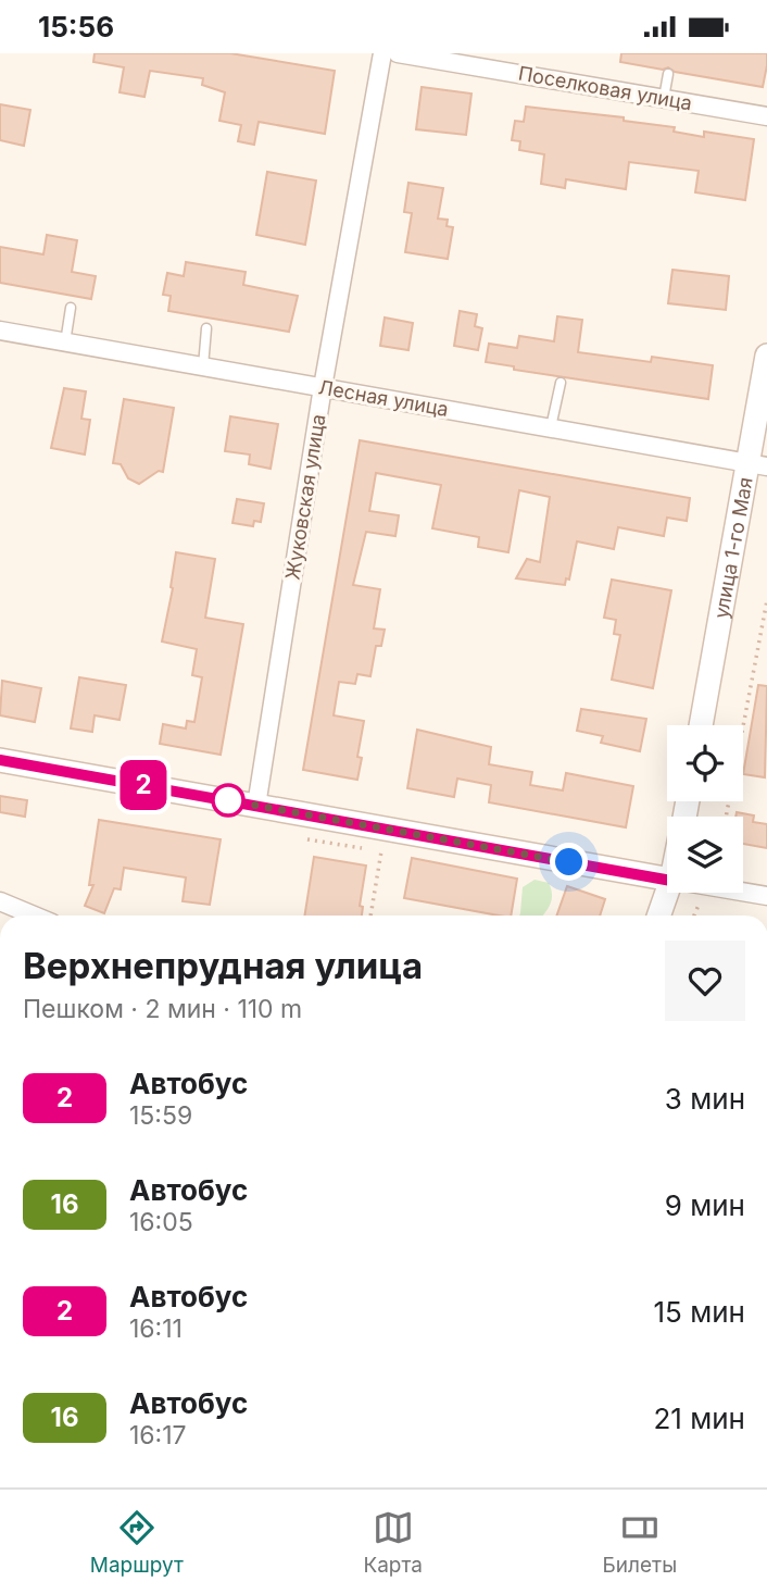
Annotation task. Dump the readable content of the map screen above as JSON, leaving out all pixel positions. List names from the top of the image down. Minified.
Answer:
{"streets":{"street":["Поселковая улица","Лесная улица","Жуковская улица","улица 1-го Мая"]},"crossings":[["Лесная улица","Жуковская улица"],["Лесная улица","улица 1-го Мая"]],"lines":["bus line 2"],"page":{"status":"15:56","on_map":"2","heading":["Верхнепрудная улица","Пешком · 2 мин · 110 m"],"list":[{"mark":"2","name":"Автобус","note":"15:59","value":"3 мин"},{"mark":"16","name":"Автобус","note":"16:05","value":"9 мин"},{"mark":"2","name":"Автобус","note":"16:11","value":"15 мин"},{"mark":"16","name":"Автобус","note":"16:17","value":"21 мин"}],"tabs":["Маршрут","Карта","Билеты"]}}
